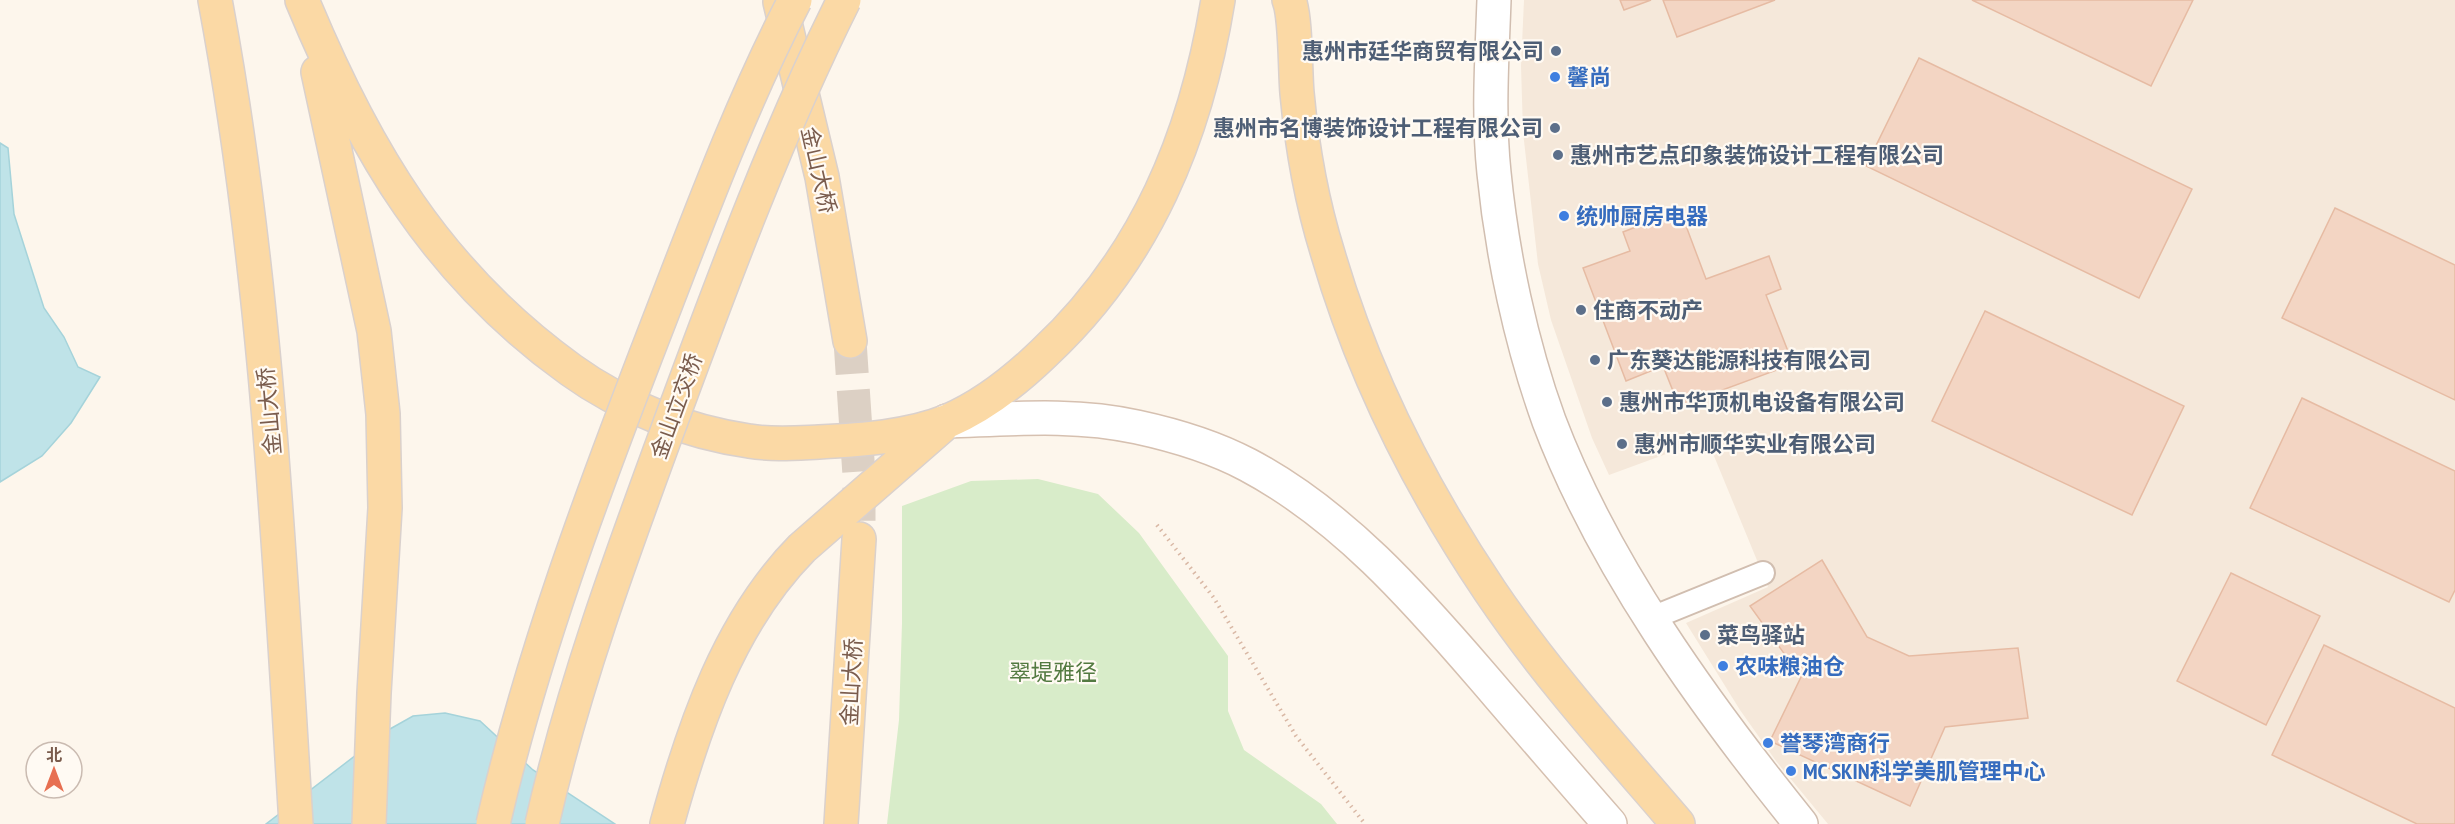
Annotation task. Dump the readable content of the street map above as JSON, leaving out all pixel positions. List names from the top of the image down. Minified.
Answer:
{"streets":{"main road":["金山大桥","金山立交桥"]},"parks":["翠堤雅径"],"places":["惠州市廷华商贸有限公司","馨尚","惠州市名博装饰设计工程有限公司","惠州市艺点印象装饰设计工程有限公司","统帅厨房电器","住商不动产","广东葵达能源科技有限公司","惠州市华顶机电设备有限公司","惠州市顺华实业有限公司","菜鸟驿站","农味粮油仓","誉琴湾商行","MC SKIN科学美肌管理中心"],"north":"top"}
